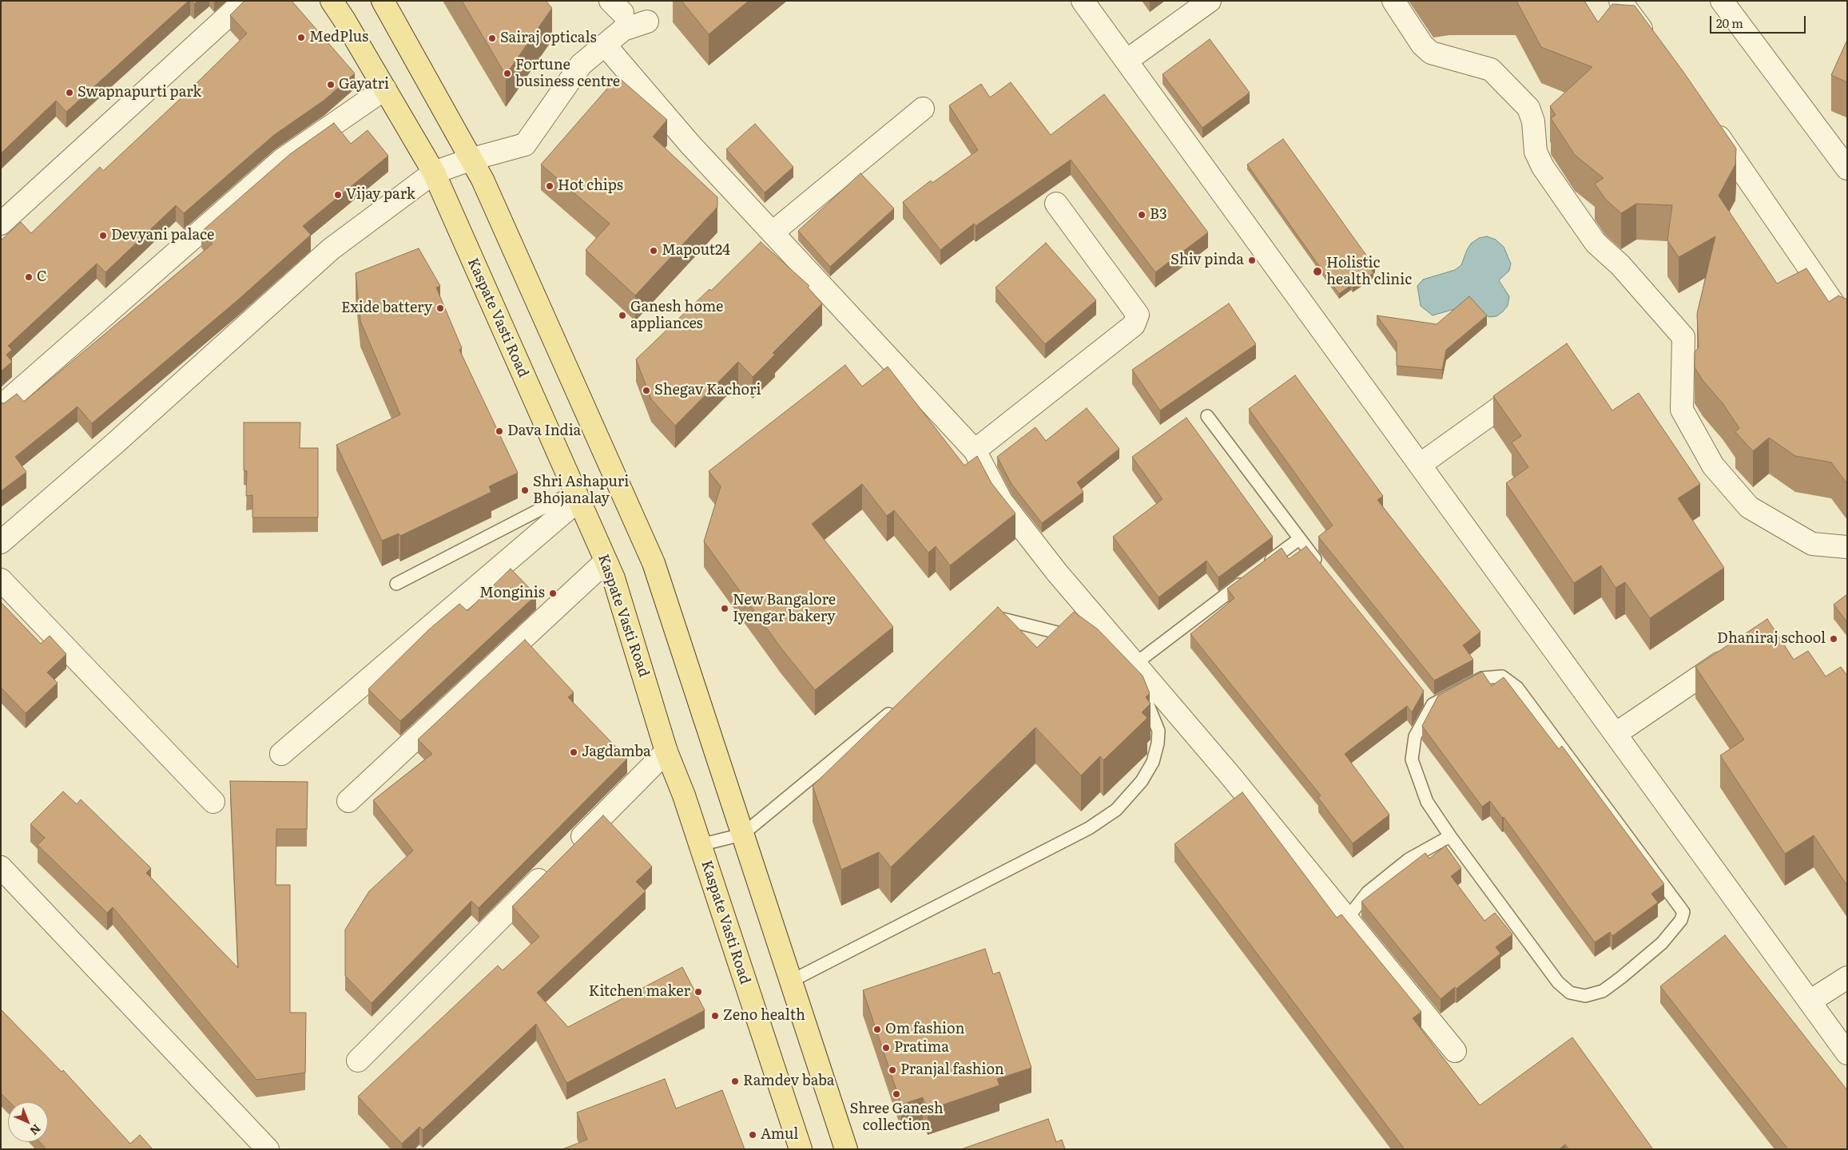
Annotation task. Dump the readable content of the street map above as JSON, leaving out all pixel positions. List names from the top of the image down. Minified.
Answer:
{"streets":{"main road":["Kaspate Vasti Road"]},"places":["MedPlus","Sairaj opticals","Fortune business centre","Gayatri","Swapnapurti park","Hot chips","Vijay park","B3","Devyani palace","Mapout24","Shiv pinda","Holistic health clinic","C","Exide battery","Ganesh home appliances","Shegav Kachori","Dava India","Shri Ashapuri Bhojanalay","Monginis","New Bangalore Iyengar bakery","Dhaniraj school","Jagdamba","Kitchen maker","Zeno health","Om fashion","Pratima","Pranjal fashion","Ramdev baba","Shree Ganesh collection","Amul"],"scale_bar":"20 m","north":"bottom right"}
